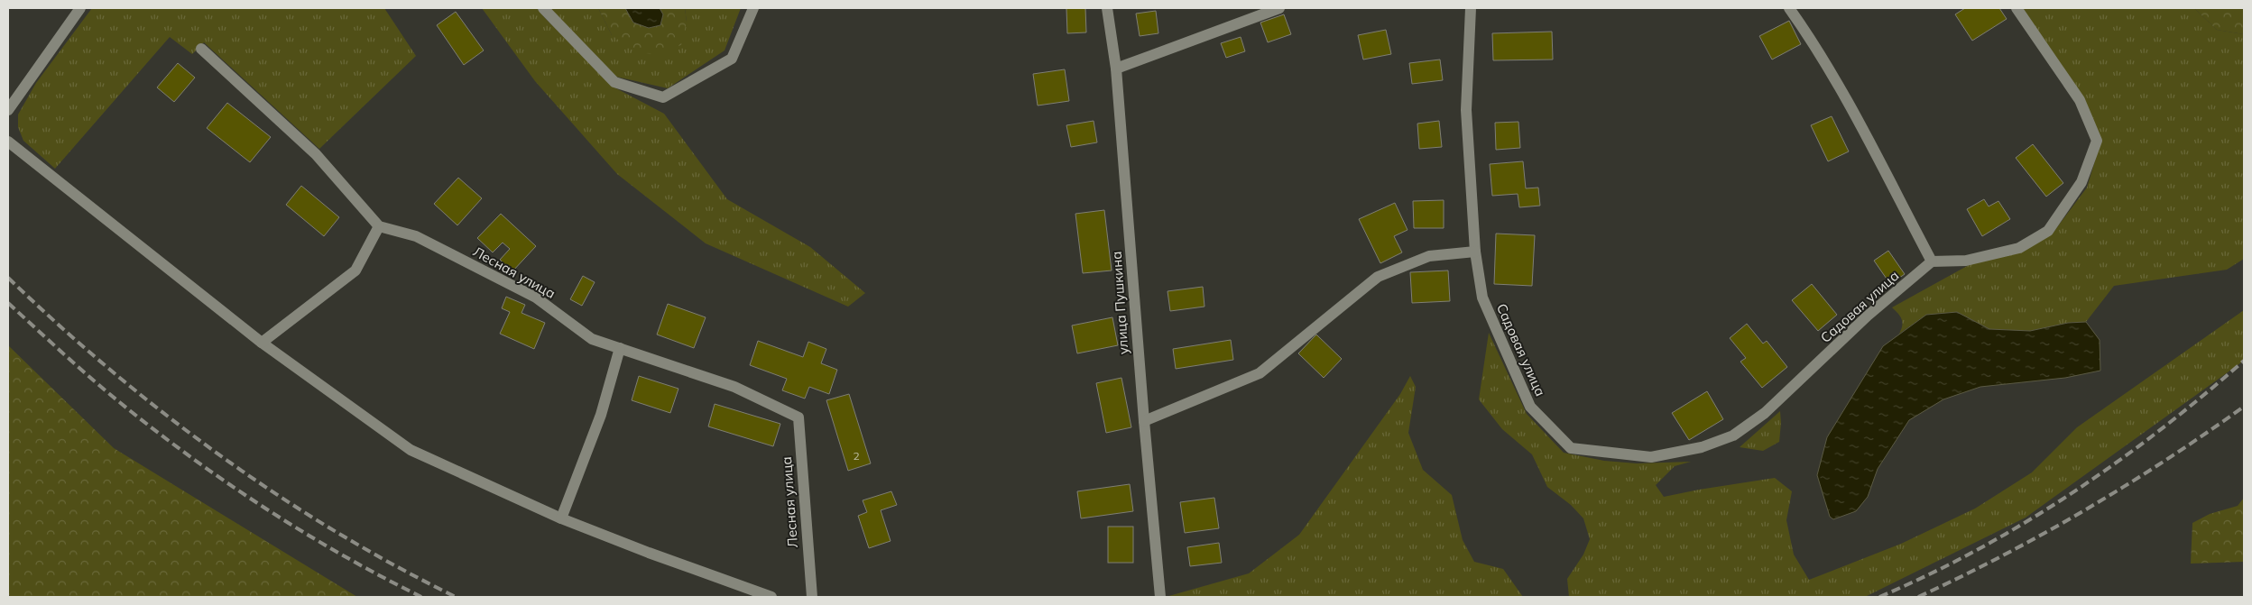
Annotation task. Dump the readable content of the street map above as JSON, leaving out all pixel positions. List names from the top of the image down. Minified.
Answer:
{"streets":{"street":["Лесная улица","улица Пушкина","Садовая улица"]},"house_numbers":["2"]}
